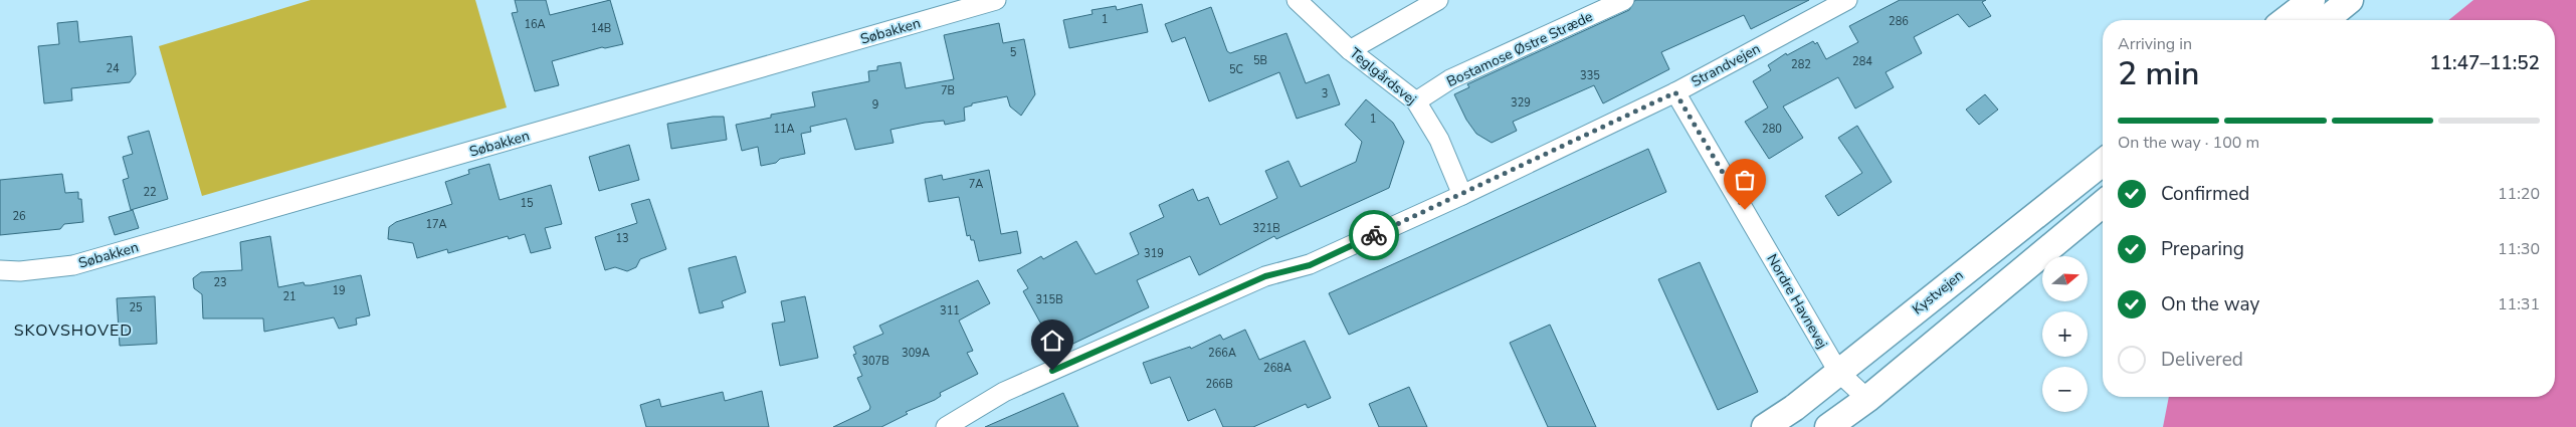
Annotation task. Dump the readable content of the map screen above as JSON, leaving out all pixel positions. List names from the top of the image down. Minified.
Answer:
{"streets":{"main road":["Kystvejen"],"street":["Søbakken","Bostamose Østre Stræde","Strandvejen","Teglgårdsvej","Nordre Havnevej"]},"crossings":[["Bostamose Østre Stræde","Teglgårdsvej"],["Strandvejen","Teglgårdsvej"],["Strandvejen","Nordre Havnevej"],["Kystvejen","Nordre Havnevej"]],"districts":["SKOVSHOVED"],"house_numbers":["1","286","16A","14B","5","5B","284","282","24","5C","335","7B","3","329","9","1","11A","280","7A","22","15","26","17A","321B","13","319","23","19","21","315B","25","311","309A","266A","307B","268A","266B"],"north":"right","page":{"heading":["2 min","Arriving in","11:47–11:52"],"bar":"On the way · 100 m","list":[["Confirmed","11:20"],["Preparing","11:30"],["On the way","11:31"],"Delivered"],"map_buttons":["+","−"]}}
